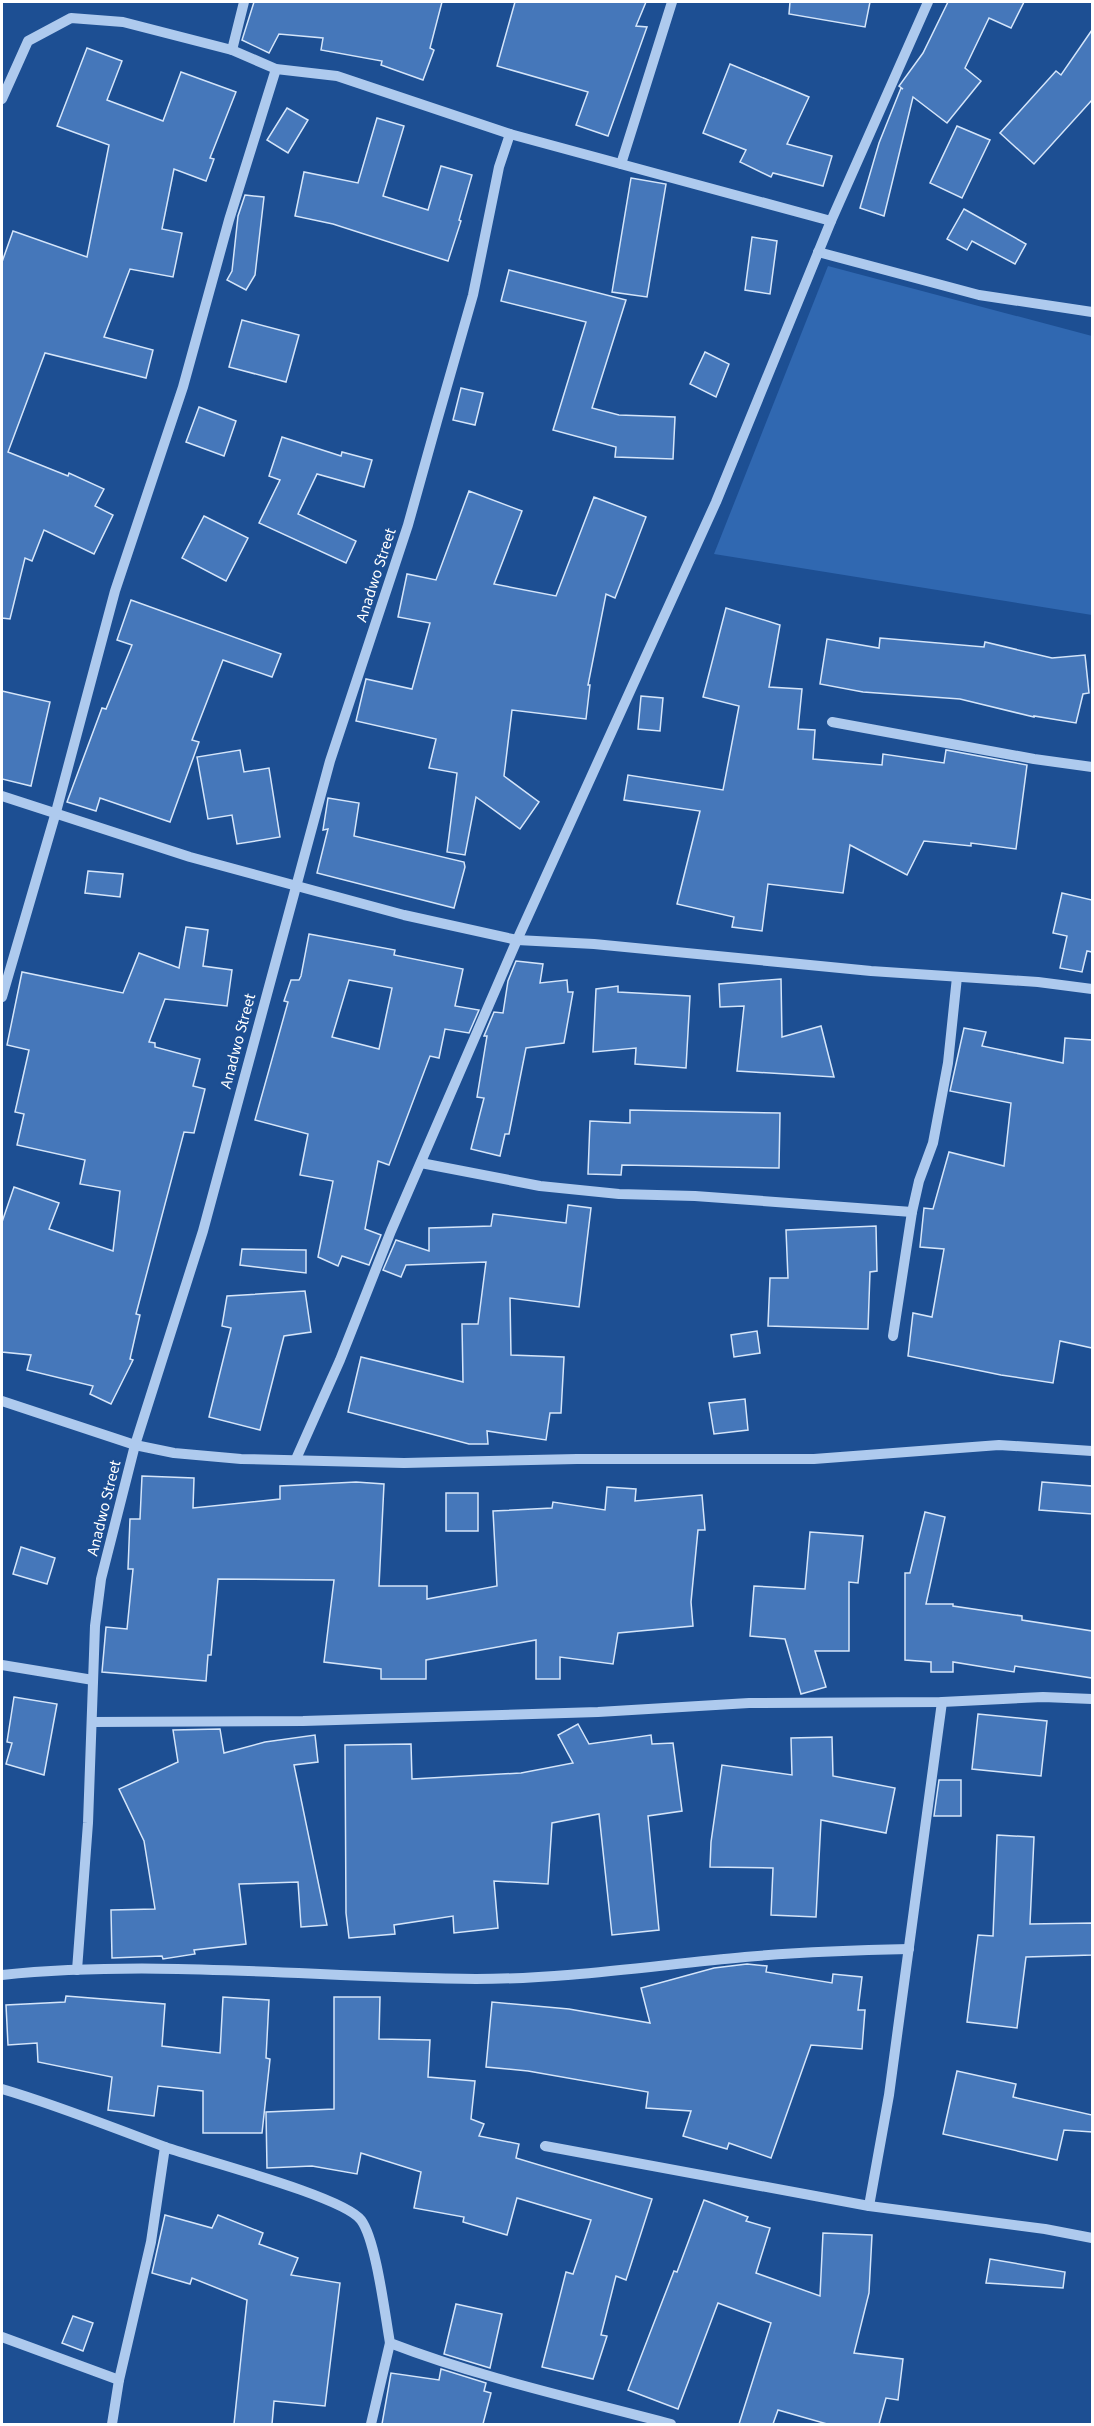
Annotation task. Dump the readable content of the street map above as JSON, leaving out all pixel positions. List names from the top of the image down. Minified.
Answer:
{"streets":{"street":["Anadwo Street"]}}
